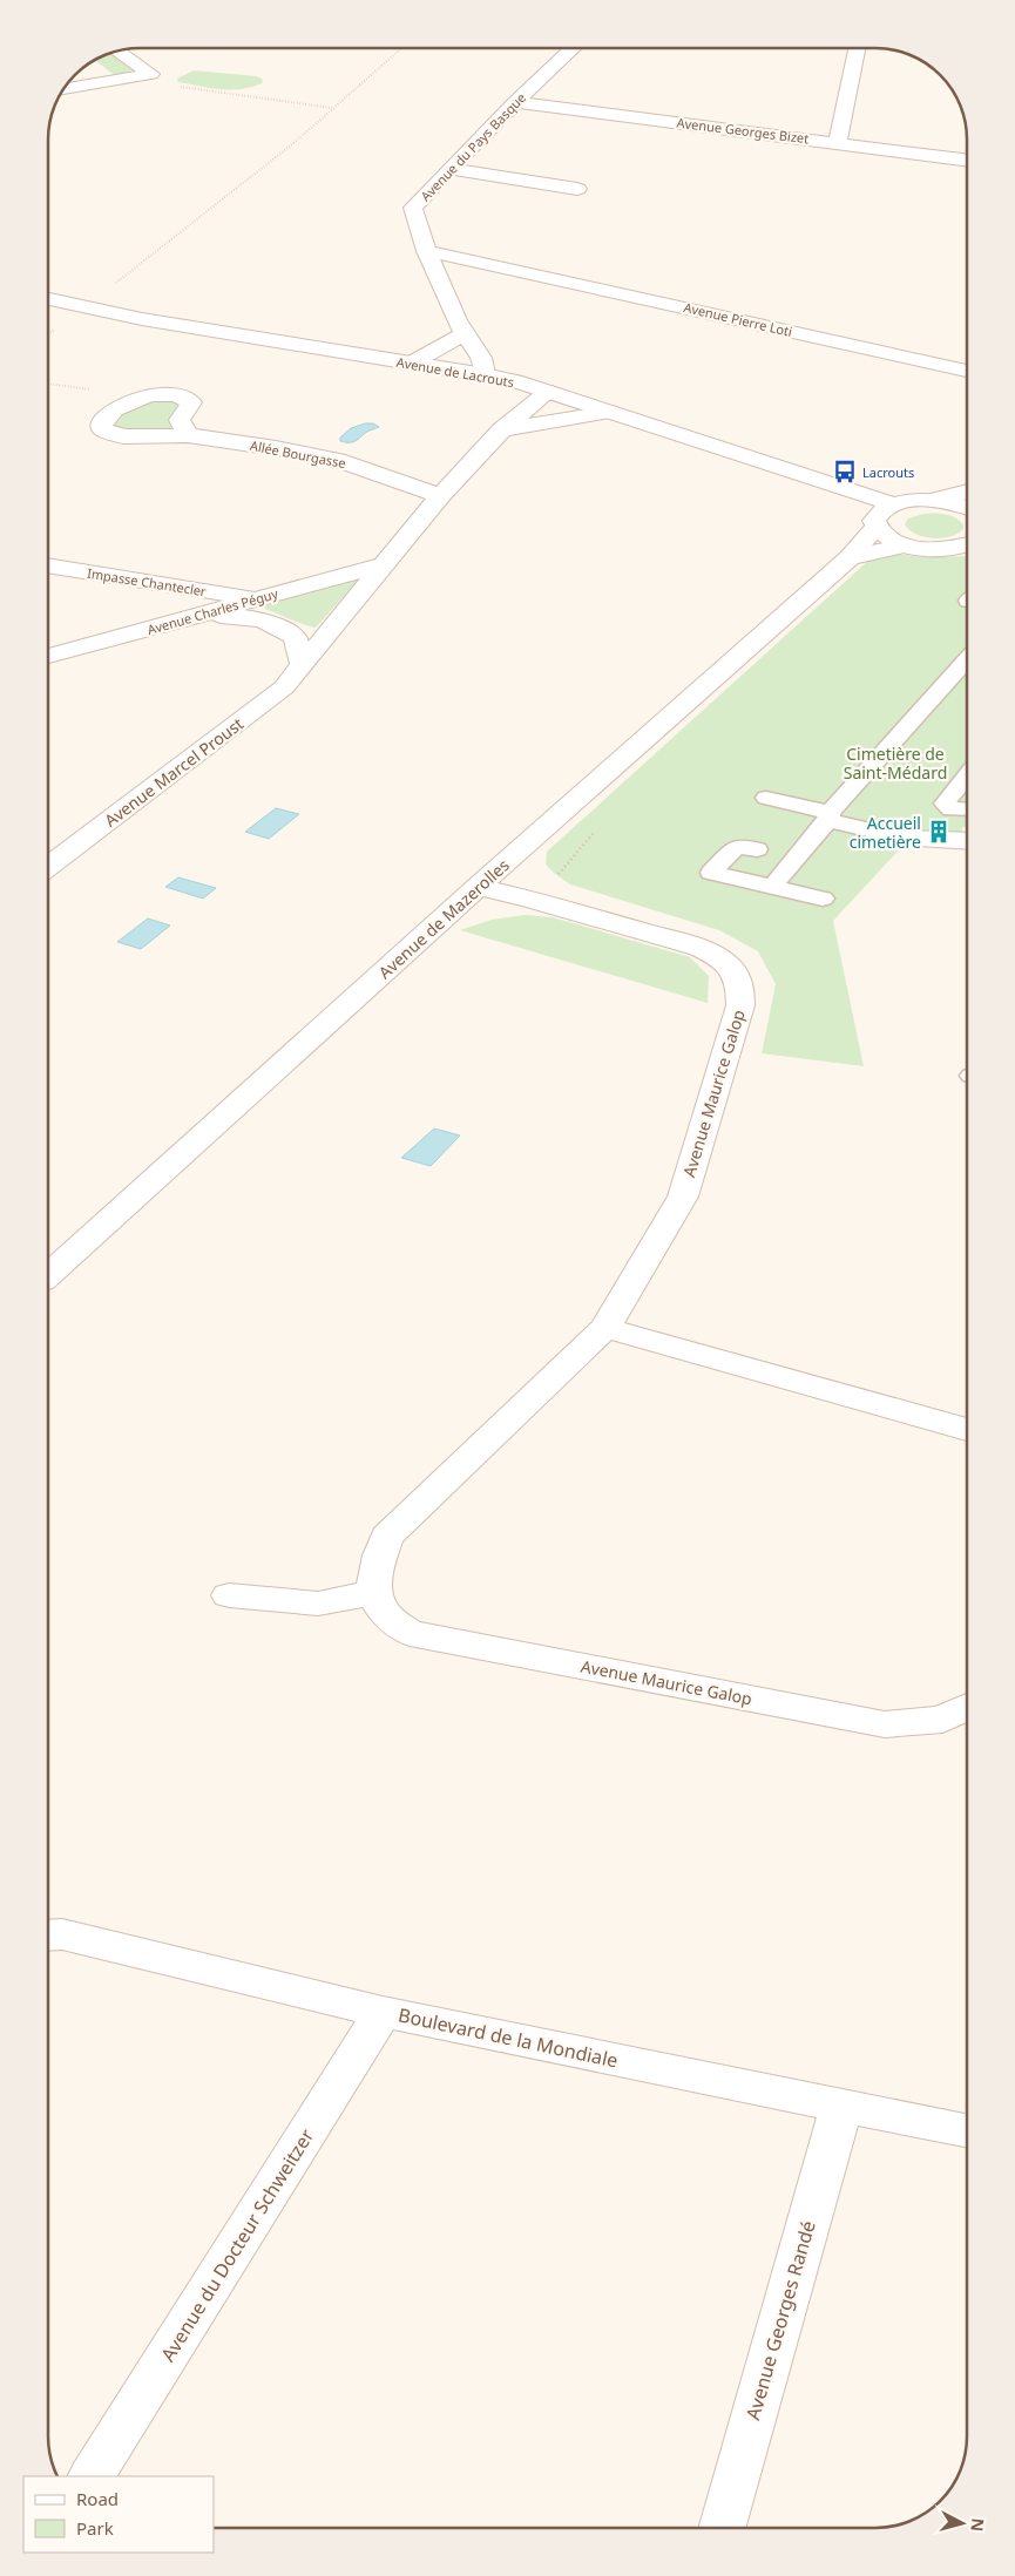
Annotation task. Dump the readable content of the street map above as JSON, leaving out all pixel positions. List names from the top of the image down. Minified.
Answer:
{"streets":{"street":["Avenue Georges Bizet","Avenue du Pays Basque","Avenue Pierre Loti","Avenue de Lacrouts","Allée Bourgasse","Impasse Chantecler","Avenue Charles Péguy","Avenue Marcel Proust","Avenue de Mazerolles","Avenue Maurice Galop","Boulevard de la Mondiale","Avenue du Docteur Schweitzer","Avenue Georges Randé"]},"crossings":[["Avenue Georges Bizet","Avenue du Pays Basque"],["Avenue du Pays Basque","Avenue Pierre Loti"],["Avenue du Pays Basque","Avenue de Lacrouts"],["Avenue de Lacrouts","Avenue Marcel Proust"],["Avenue de Lacrouts","Avenue de Mazerolles"],["Allée Bourgasse","Avenue Marcel Proust"],["Impasse Chantecler","Avenue Charles Péguy"],["Avenue Charles Péguy","Avenue Marcel Proust"],["Avenue de Mazerolles","Avenue Maurice Galop"],["Boulevard de la Mondiale","Avenue du Docteur Schweitzer"],["Boulevard de la Mondiale","Avenue Georges Randé"]],"parks":["Cimetière de Saint-Médard"],"places":{"bus stop":["Lacrouts"],"building":["Accueil cimetière"]},"legend":["Road","Park"],"north":"right"}
